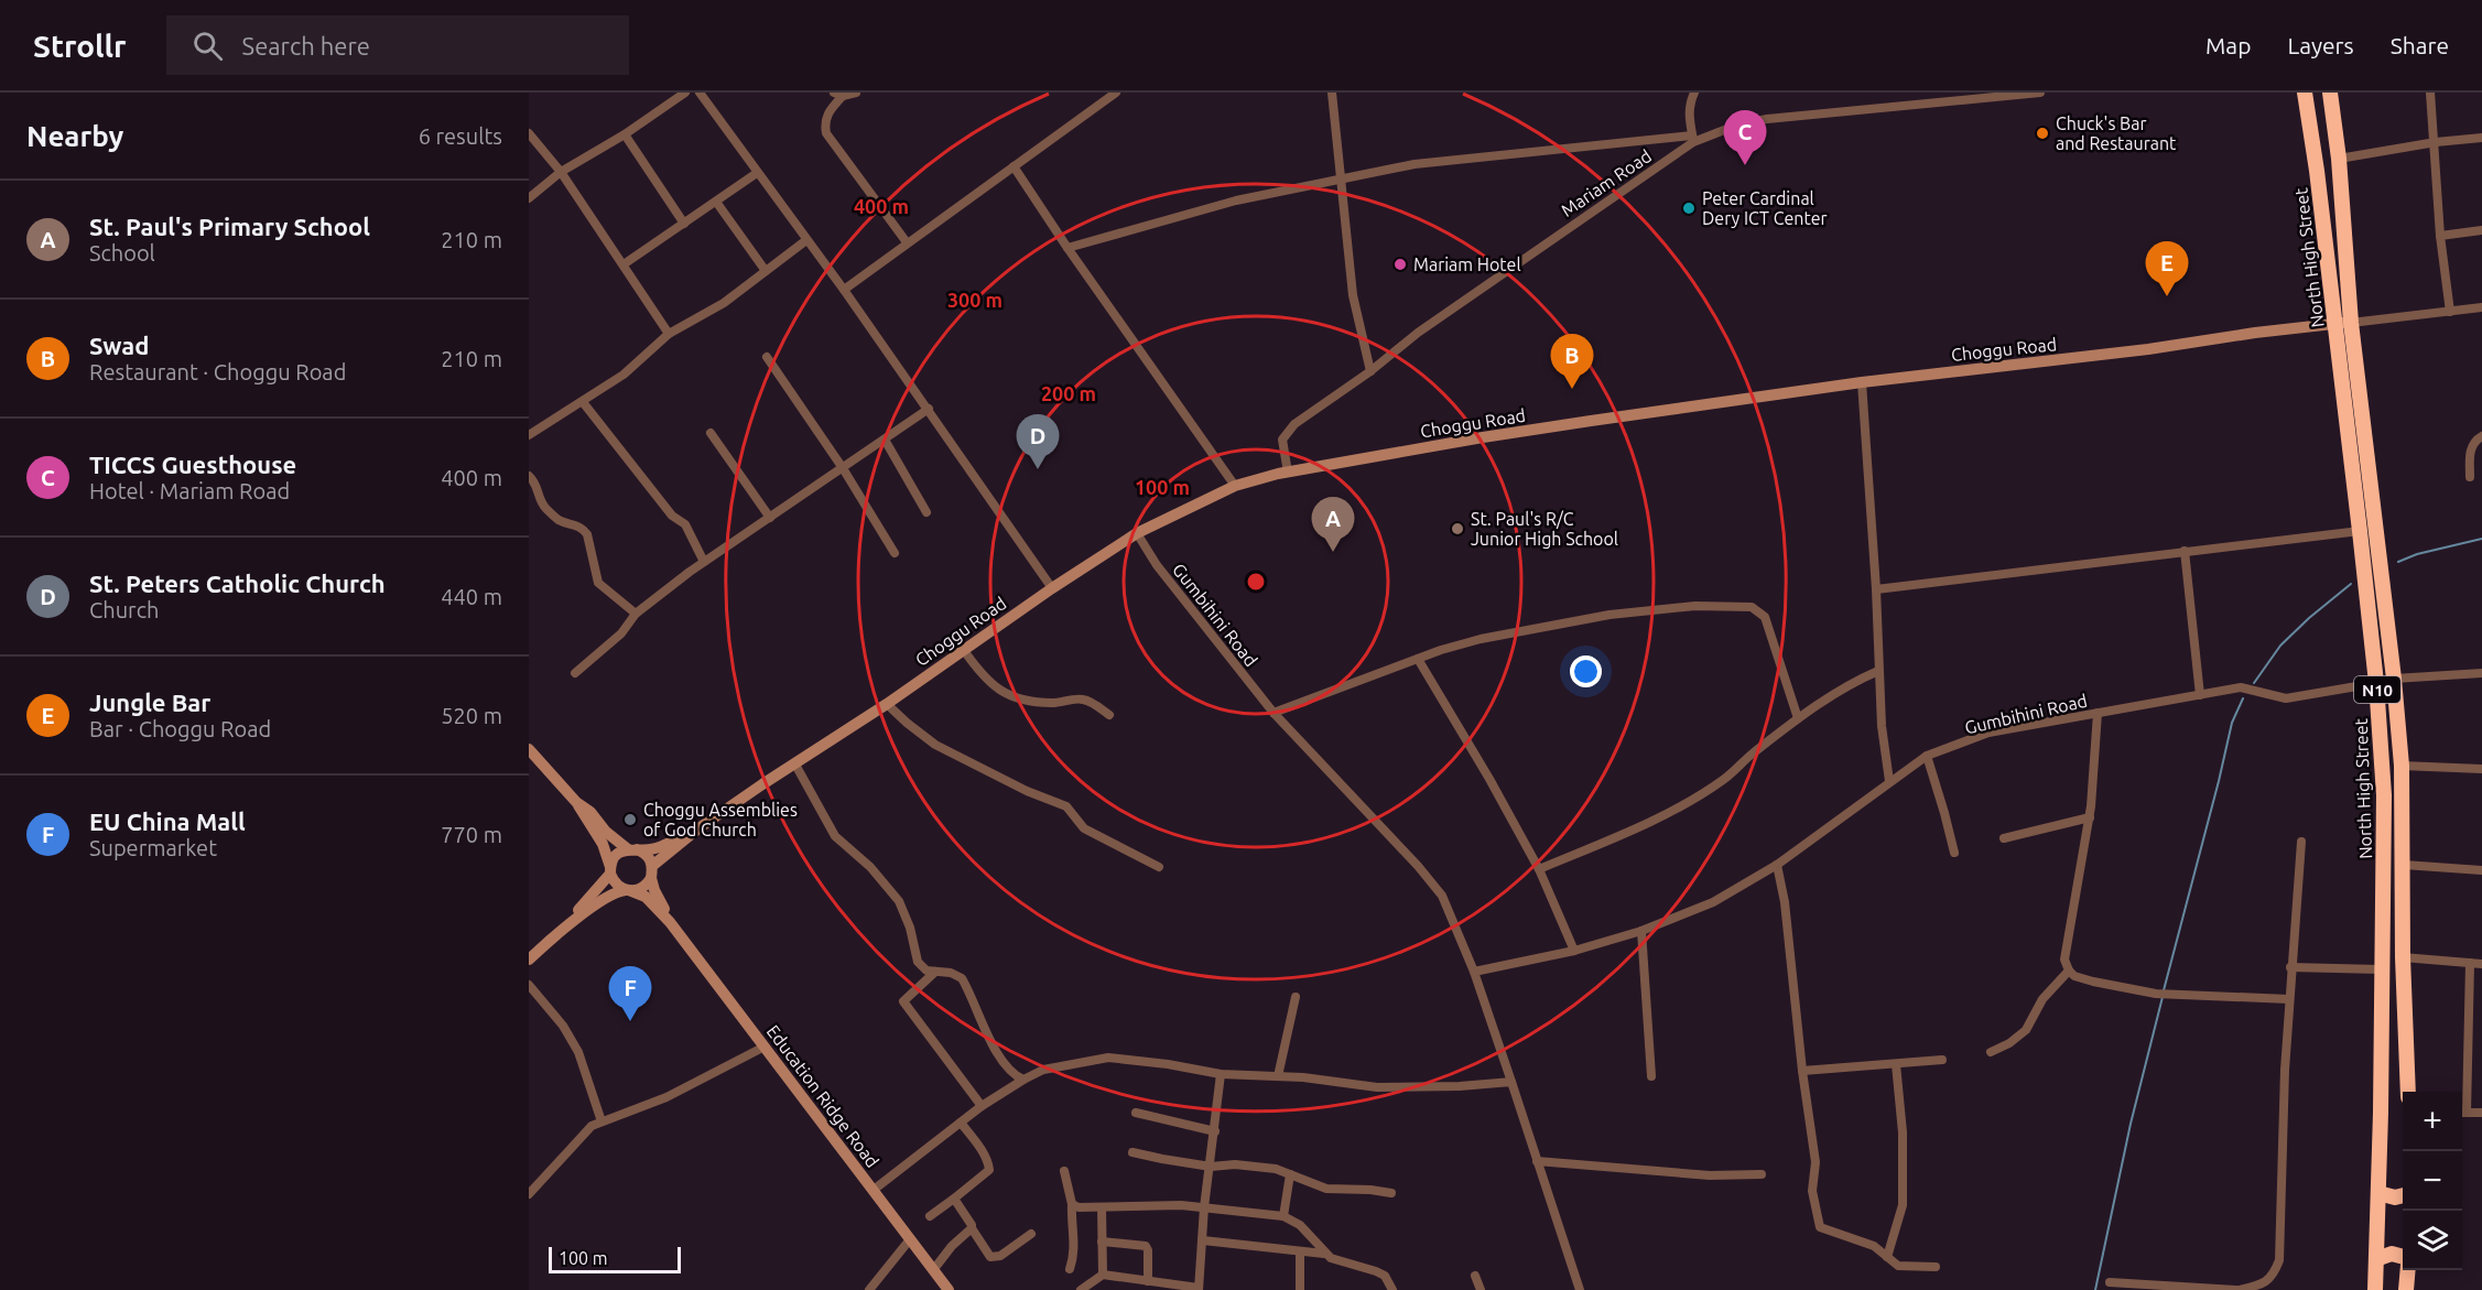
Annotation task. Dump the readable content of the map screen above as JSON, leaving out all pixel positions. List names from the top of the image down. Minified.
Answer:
{"streets":{"highway":["North High Street","N10"],"main road":["Choggu Road","Education Ridge Road"],"street":["Mariam Road","Gumbihini Road"]},"crossings":[["Mariam Road","Choggu Road"],["North High Street","Choggu Road"],["North High Street","Gumbihini Road"],["Choggu Road","Gumbihini Road"],["Choggu Road","Education Ridge Road"]],"places":["Chuck's Bar and Restaurant","Peter Cardinal Dery ICT Center","Mariam Hotel","St. Paul's R/C Junior High School","Choggu Assemblies of God Church"],"scale_bar":"100 m","page":{"header":"Strollr","search":"Search here","nav":["Map","Layers","Share"],"heading":["Nearby","6 results"],"pins":["C","E","B","D","A","F"],"list":[{"mark":"A","name":"St. Paul's Primary School","note":"School","value":"210 m"},{"mark":"B","name":"Swad","note":"Restaurant · Choggu Road","value":"210 m"},{"mark":"C","name":"TICCS Guesthouse","note":"Hotel · Mariam Road","value":"400 m"},{"mark":"D","name":"St. Peters Catholic Church","note":"Church","value":"440 m"},{"mark":"E","name":"Jungle Bar","note":"Bar · Choggu Road","value":"520 m"},{"mark":"F","name":"EU China Mall","note":"Supermarket","value":"770 m"}],"map_buttons":["+","−"],"scale":"100 m"},"rings":["400 m","300 m","200 m","100 m"]}
